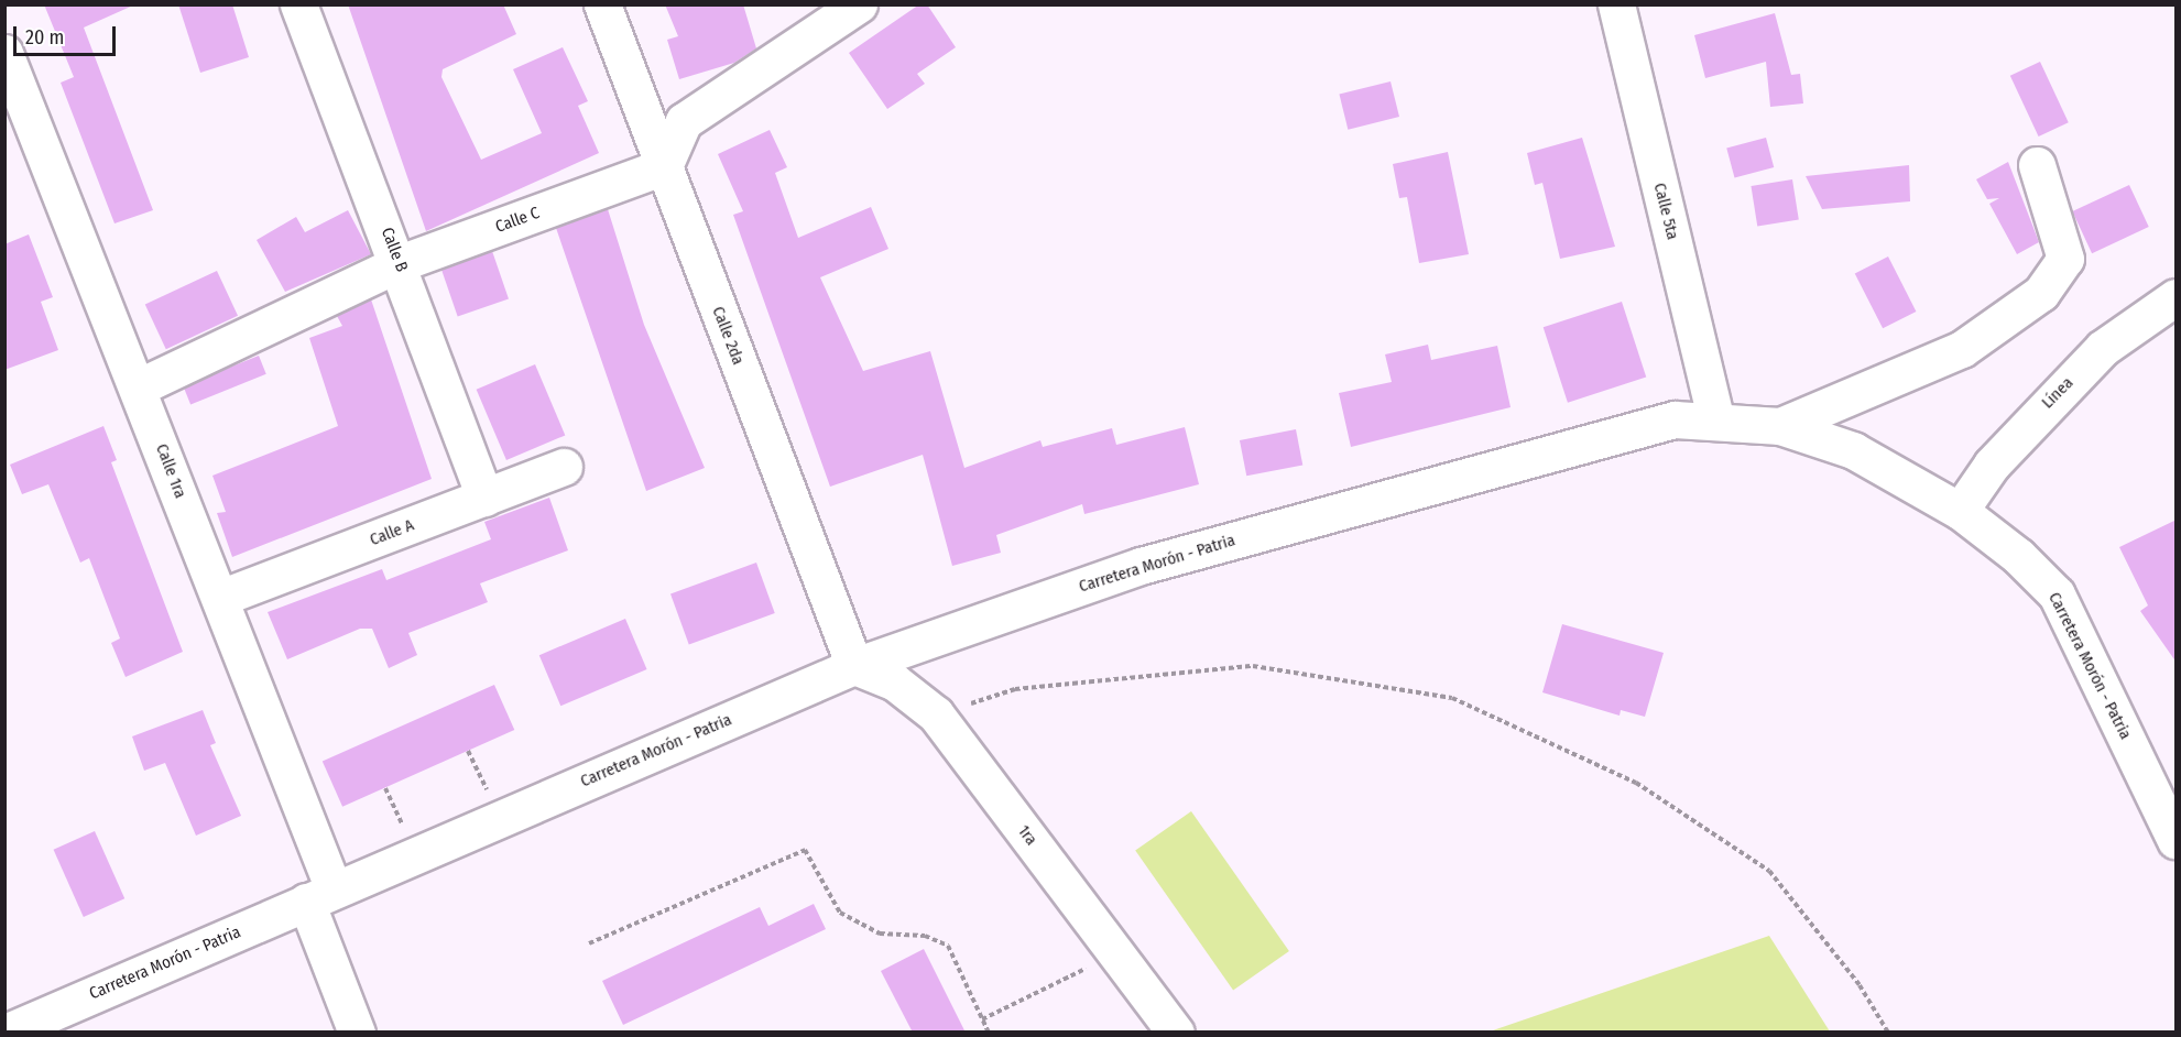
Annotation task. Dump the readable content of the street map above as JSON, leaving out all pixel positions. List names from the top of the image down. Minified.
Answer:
{"streets":{"street":["Calle 5ta","Calle C","Calle B","Calle 2da","Línea","Calle 1ra","Calle A","Carretera Morón - Patria","1ra"]},"crossings":[["Calle 5ta","Carretera Morón - Patria"],["Calle C","Calle B"],["Calle C","Calle 2da"],["Calle C","Calle 1ra"],["Calle B","Calle A"],["Calle 2da","Carretera Morón - Patria"],["Calle 2da","1ra"],["Línea","Carretera Morón - Patria"],["Calle 1ra","Calle A"],["Calle 1ra","Carretera Morón - Patria"],["Carretera Morón - Patria","1ra"]],"scale_bar":"20 m"}
